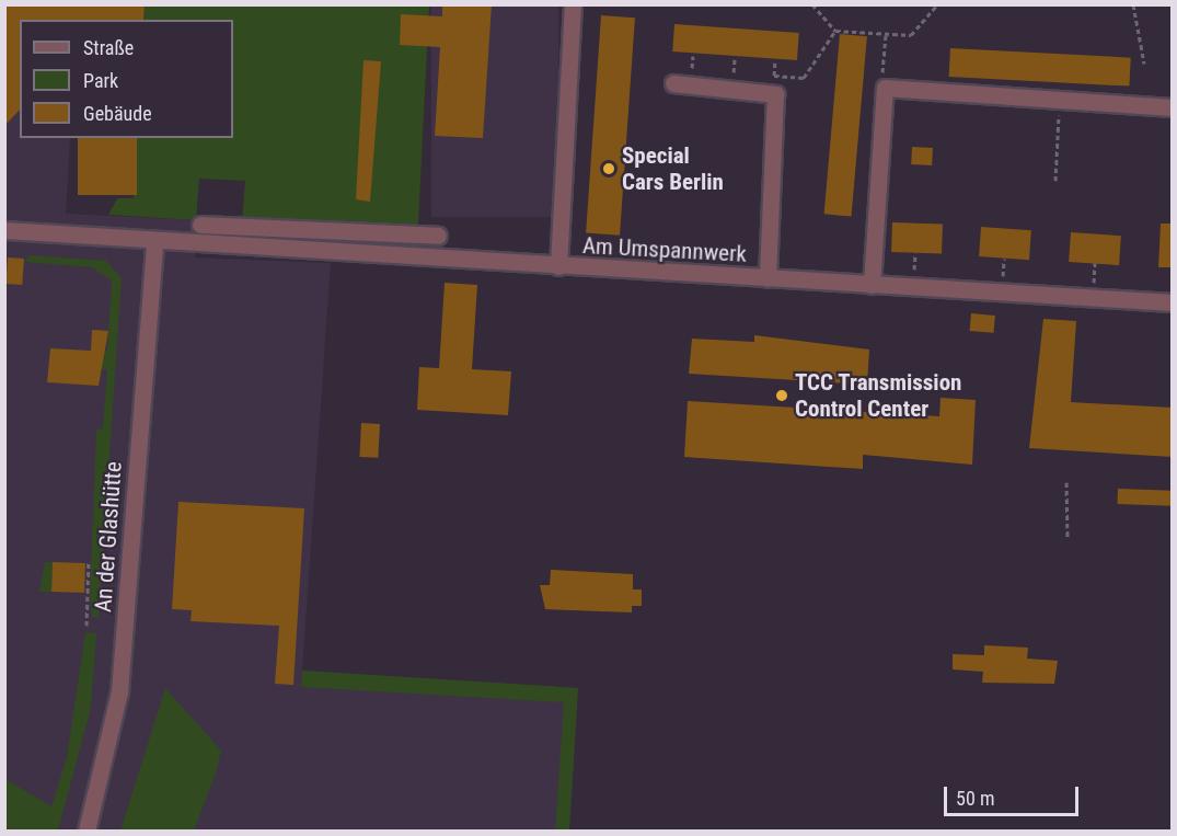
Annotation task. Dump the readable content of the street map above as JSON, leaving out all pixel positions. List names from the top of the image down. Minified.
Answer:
{"streets":{"street":["Am Umspannwerk","An der Glashütte"]},"crossings":[["Am Umspannwerk","An der Glashütte"]],"places":["Special Cars Berlin","TCC Transmission Control Center"],"legend":["Straße","Park","Gebäude"],"scale_bar":"50 m"}
